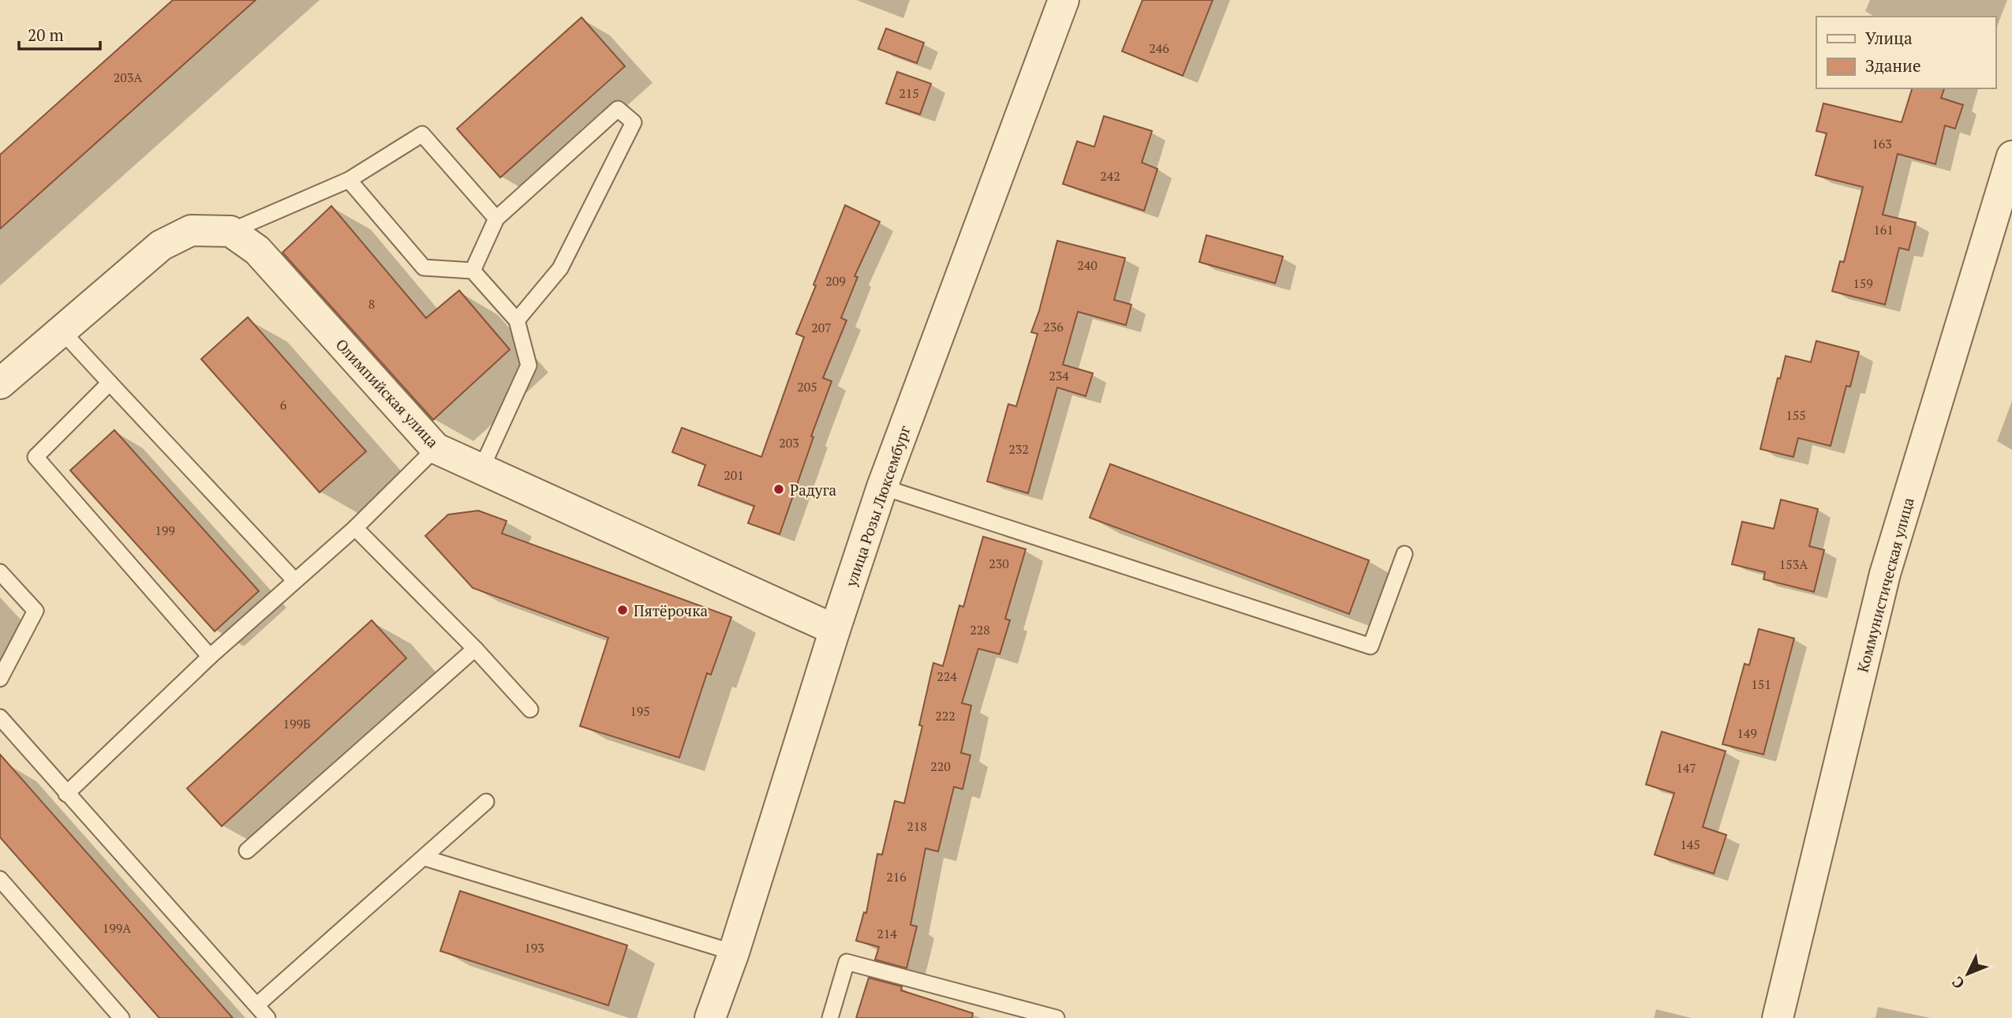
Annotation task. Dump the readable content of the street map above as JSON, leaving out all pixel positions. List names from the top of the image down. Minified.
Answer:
{"streets":{"street":["Олимпийская улица","улица Розы Люксембург","Коммунистическая улица"]},"crossings":[["Олимпийская улица","улица Розы Люксембург"]],"places":["Радуга","Пятёрочка"],"house_numbers":["246","203А","215","163","242","161","240","209","159","8","236","207","234","205","6","155","203","232","201","199","230","153А","228","224","151","195","222","199Б","149","220","147","218","145","216","199А","214","193"],"legend":["Улица","Здание"],"scale_bar":"20 m","north":"bottom left"}
